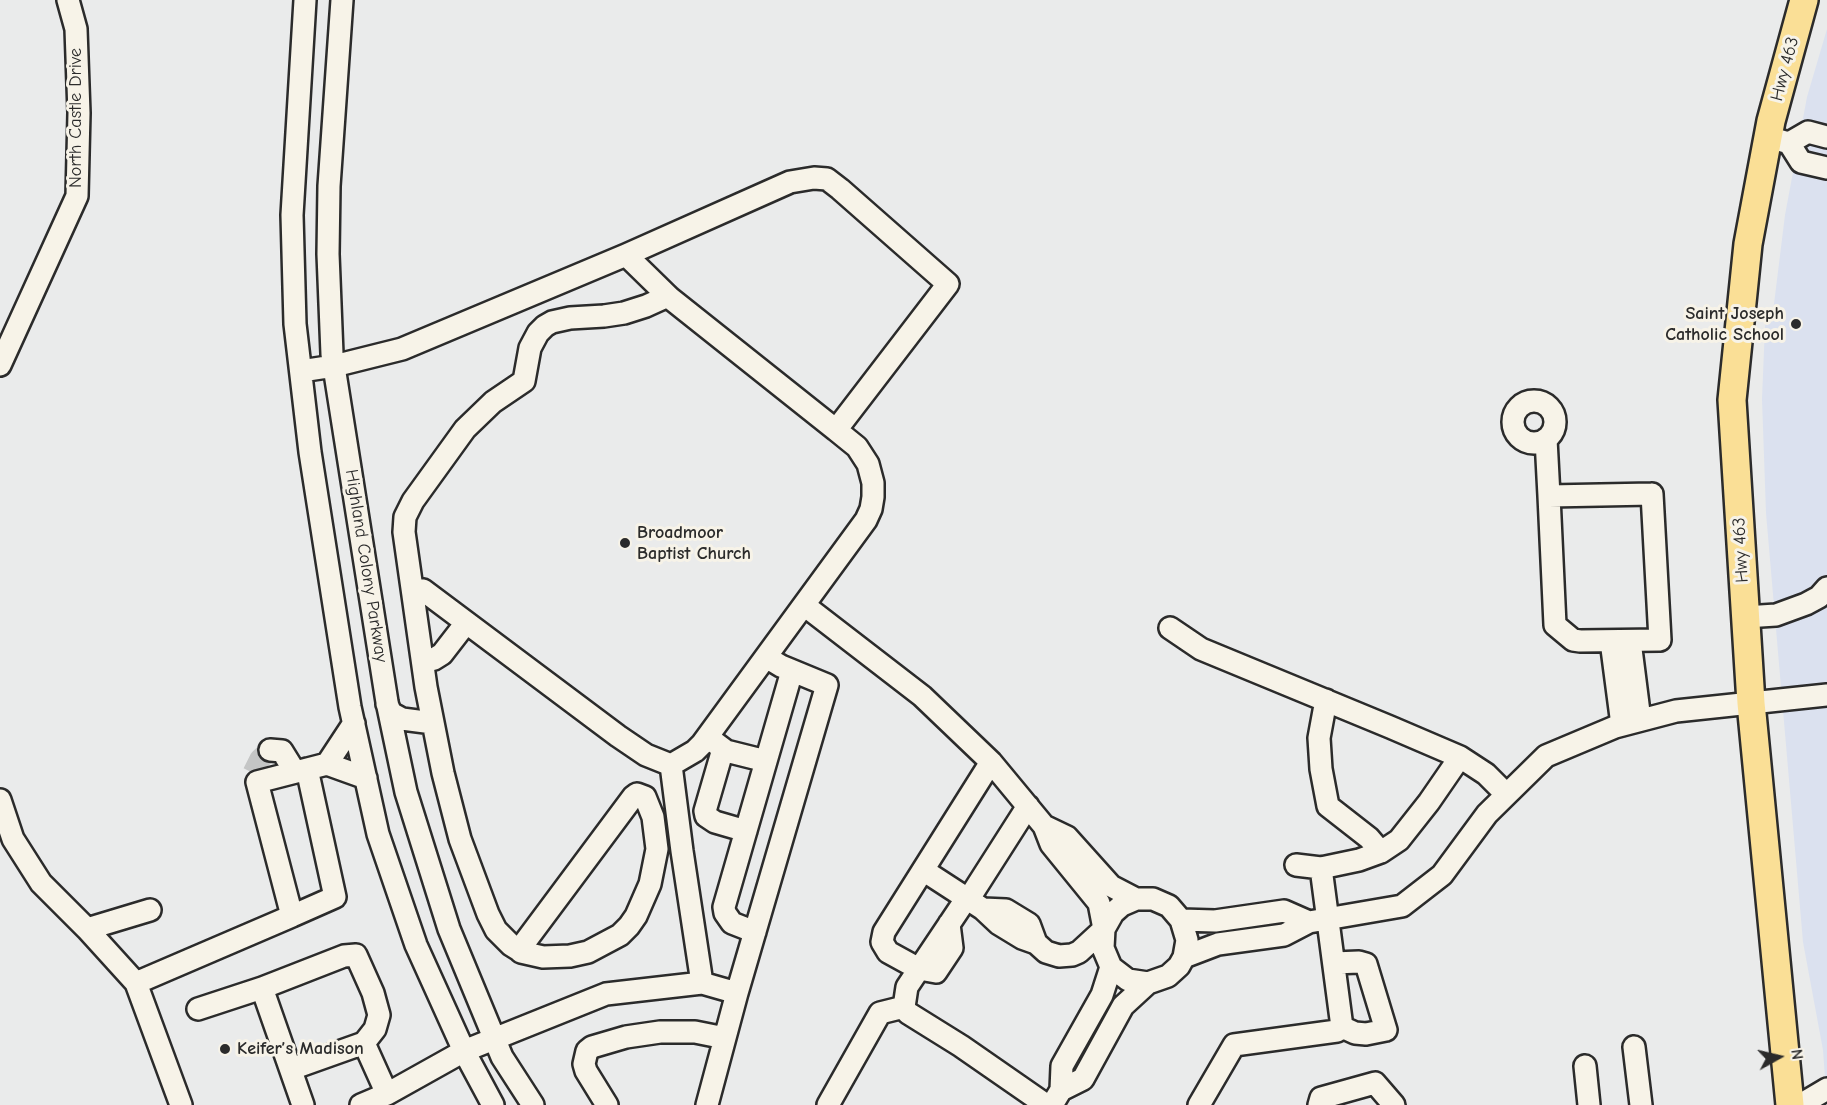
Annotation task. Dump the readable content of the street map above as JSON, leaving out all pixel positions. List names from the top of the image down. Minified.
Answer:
{"streets":{"main road":["Hwy 463"],"street":["North Castle Drive","Highland Colony Parkway"]},"places":["Saint Joseph Catholic School","Broadmoor Baptist Church","Keifer’s Madison"],"north":"right"}
